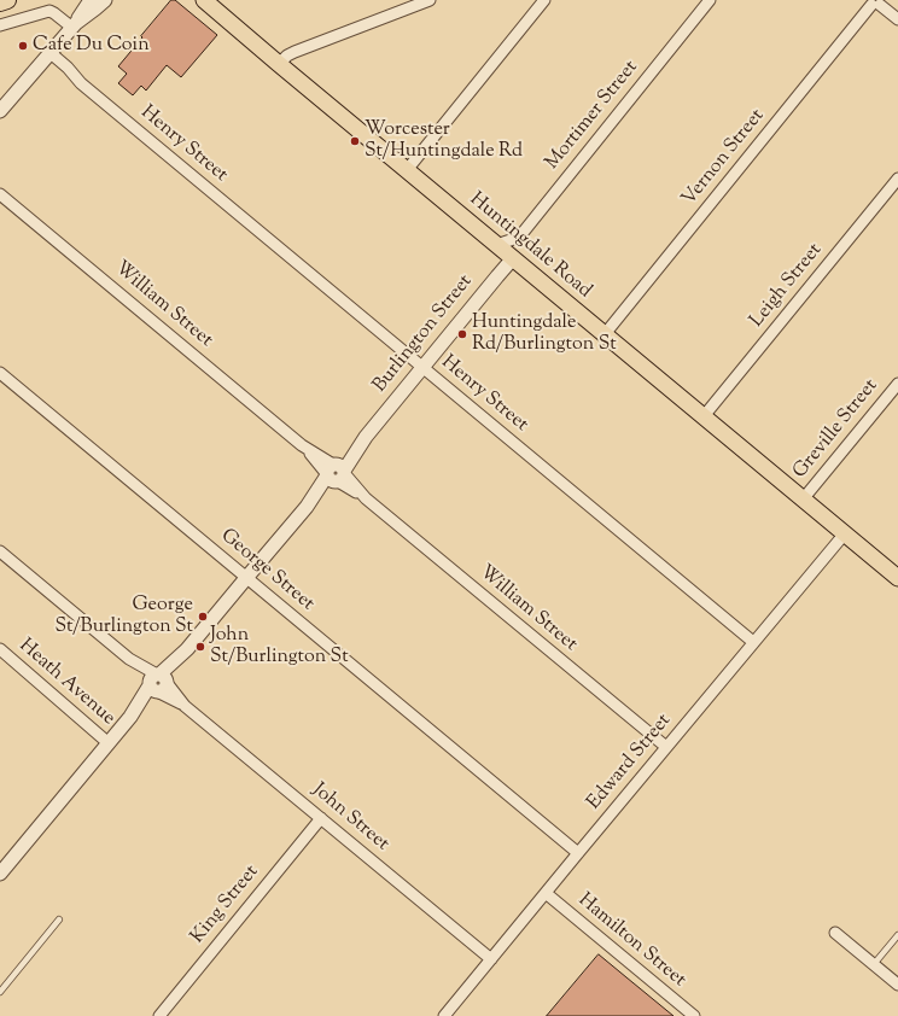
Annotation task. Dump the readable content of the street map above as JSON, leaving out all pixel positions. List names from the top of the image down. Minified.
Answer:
{"streets":{"main road":["Huntingdale Road"],"street":["Mortimer Street","Henry Street","Vernon Street","Leigh Street","William Street","Burlington Street","Greville Street","George Street","Heath Avenue","Edward Street","John Street","King Street","Hamilton Street"]},"crossings":[["Mortimer Street","Huntingdale Road"],["Henry Street","Burlington Street"],["Henry Street","Edward Street"],["Vernon Street","Huntingdale Road"],["Huntingdale Road","Leigh Street"],["Huntingdale Road","Burlington Street"],["Huntingdale Road","Greville Street"],["Huntingdale Road","Edward Street"],["William Street","Burlington Street"],["William Street","Edward Street"],["Burlington Street","George Street"],["Burlington Street","Heath Avenue"],["Burlington Street","John Street"],["George Street","Edward Street"],["Edward Street","John Street"],["Edward Street","Hamilton Street"],["John Street","King Street"]],"places":["Cafe Du Coin","Worcester St/Huntingdale Rd","Huntingdale Rd/Burlington St","George St/Burlington St","John St/Burlington St"]}
